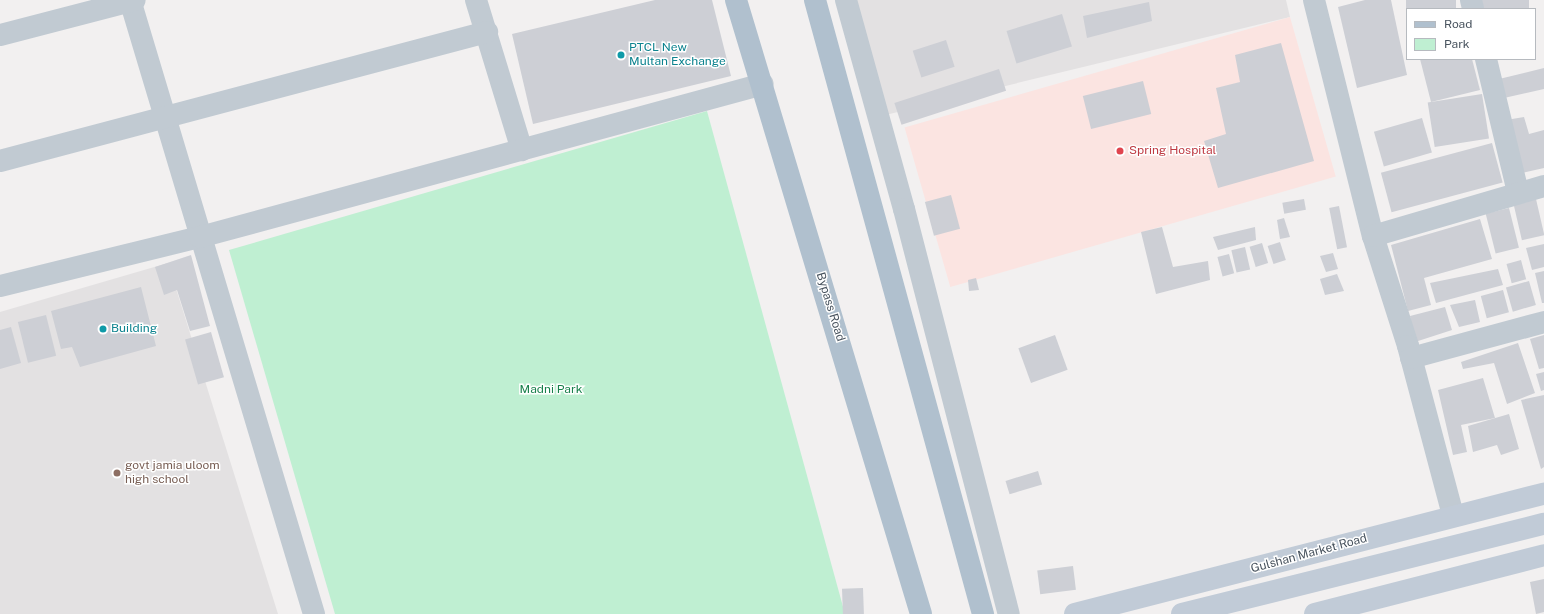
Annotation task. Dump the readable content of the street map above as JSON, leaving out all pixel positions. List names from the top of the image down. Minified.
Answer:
{"streets":{"main road":["Bypass Road","Gulshan Market Road"]},"parks":["Madni Park"],"places":["PTCL New Multan Exchange","Spring Hospital","Building","govt jamia uloom high school"],"legend":["Road","Park"]}
